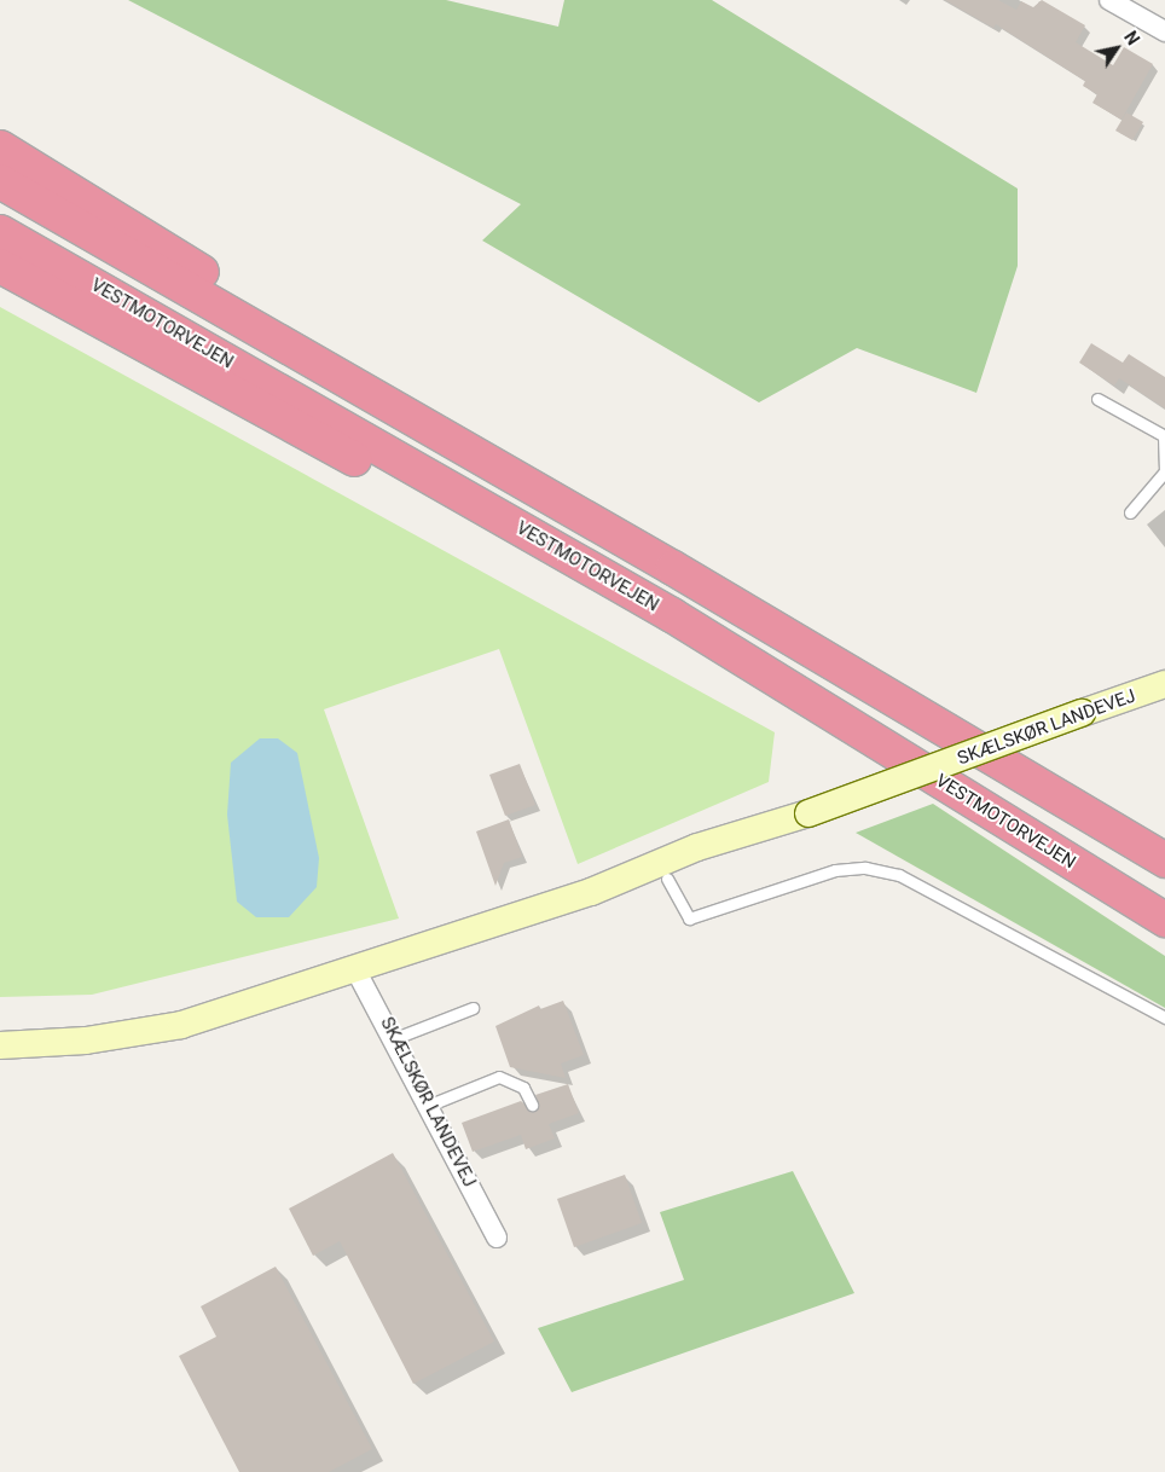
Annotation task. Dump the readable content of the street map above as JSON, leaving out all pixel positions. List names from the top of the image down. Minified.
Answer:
{"streets":{"highway":["VESTMOTORVEJEN"],"street":["SKÆLSKØR LANDEVEJ"]},"north":"top right"}
